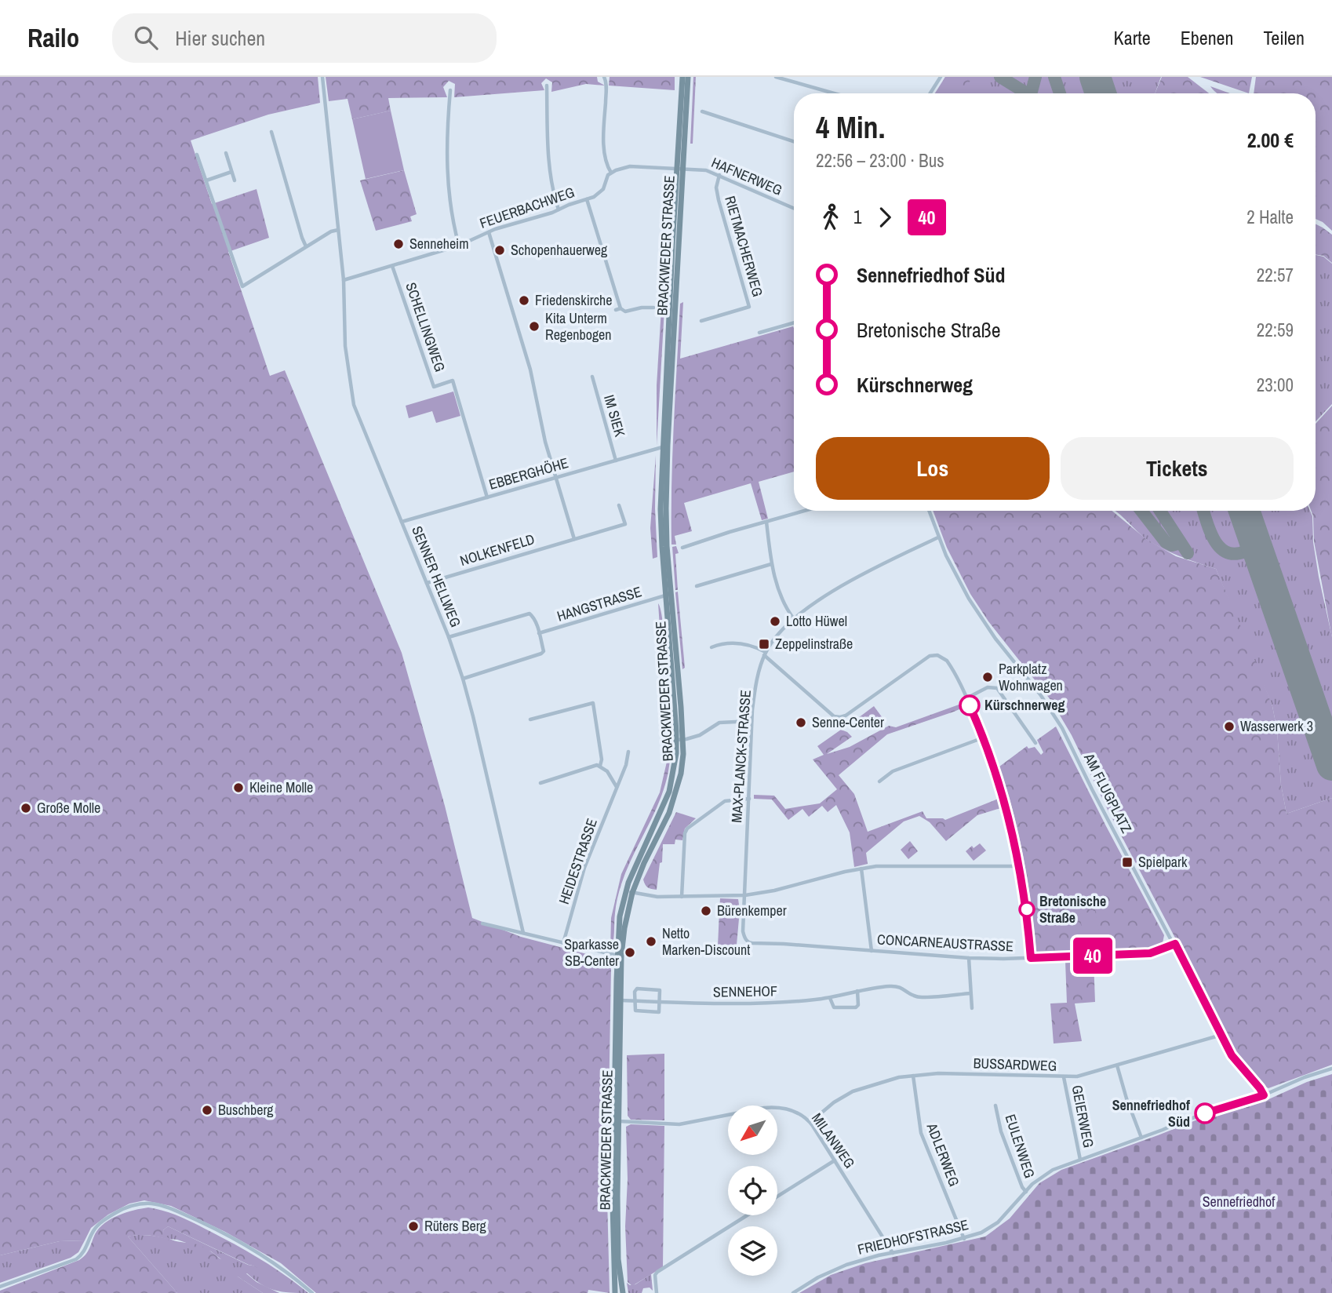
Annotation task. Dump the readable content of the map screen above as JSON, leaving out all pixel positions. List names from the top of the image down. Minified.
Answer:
{"streets":{"main road":["BRACKWEDER STRASSE"],"street":["HAFNERWEG","FEUERBACHWEG","RIETMACHERWEG","SCHELLINGWEG","IM SIEK","EBBERGHÖHE","NOLKENFELD","SENNER HELLWEG","HANGSTRASSE","MAX-PLANCK-STRASSE","AM FLUGPLATZ","HEIDESTRASSE","CONCARNEAUSTRASSE","SENNEHOF","BUSSARDWEG","GEIERWEG","MILANWEG","EULENWEG","ADLERWEG","FRIEDHOFSTRASSE"]},"crossings":[["HAFNERWEG","BRACKWEDER STRASSE"],["HAFNERWEG","RIETMACHERWEG"],["FEUERBACHWEG","SCHELLINGWEG"],["FEUERBACHWEG","SENNER HELLWEG"],["BRACKWEDER STRASSE","EBBERGHÖHE"],["BRACKWEDER STRASSE","HANGSTRASSE"],["BRACKWEDER STRASSE","SENNEHOF"],["BRACKWEDER STRASSE","MILANWEG"],["SCHELLINGWEG","EBBERGHÖHE"],["IM SIEK","EBBERGHÖHE"],["EBBERGHÖHE","SENNER HELLWEG"],["NOLKENFELD","SENNER HELLWEG"],["MAX-PLANCK-STRASSE","AM FLUGPLATZ"],["MAX-PLANCK-STRASSE","CONCARNEAUSTRASSE"],["AM FLUGPLATZ","CONCARNEAUSTRASSE"],["AM FLUGPLATZ","BUSSARDWEG"],["AM FLUGPLATZ","FRIEDHOFSTRASSE"],["BUSSARDWEG","GEIERWEG"],["BUSSARDWEG","ADLERWEG"],["GEIERWEG","FRIEDHOFSTRASSE"],["MILANWEG","FRIEDHOFSTRASSE"],["EULENWEG","FRIEDHOFSTRASSE"],["ADLERWEG","FRIEDHOFSTRASSE"]],"parks":["Sennefriedhof"],"places":{"other":["Senneheim","Schopenhauerweg","Friedenskirche","Kita Unterm Regenbogen","Lotto Hüwel","Parkplatz Wohnwagen","Kürschnerweg","Senne-Center","Wasserwerk 3","Kleine Molle","Große Molle","Bretonische Straße","Bürenkemper","Netto Marken-Discount","Sparkasse SB-Center","Buschberg","Sennefriedhof Süd","Rüters Berg"],"transit":["Zeppelinstraße","Spielpark"]},"lines":["bus line 40"],"north":"bottom left","page":{"header":"Railo","search":"Hier suchen","nav":["Karte","Ebenen","Teilen"],"on_map":"40","heading":["4 Min.","22:56 – 23:00 · Bus","2.00 €"],"legs":["1","40","2 Halte"],"list":[{"name":"Sennefriedhof Süd","value":"22:57"},{"name":"Bretonische Straße","value":"22:59"},{"name":"Kürschnerweg","value":"23:00"}],"buttons":["Los","Tickets"]}}
